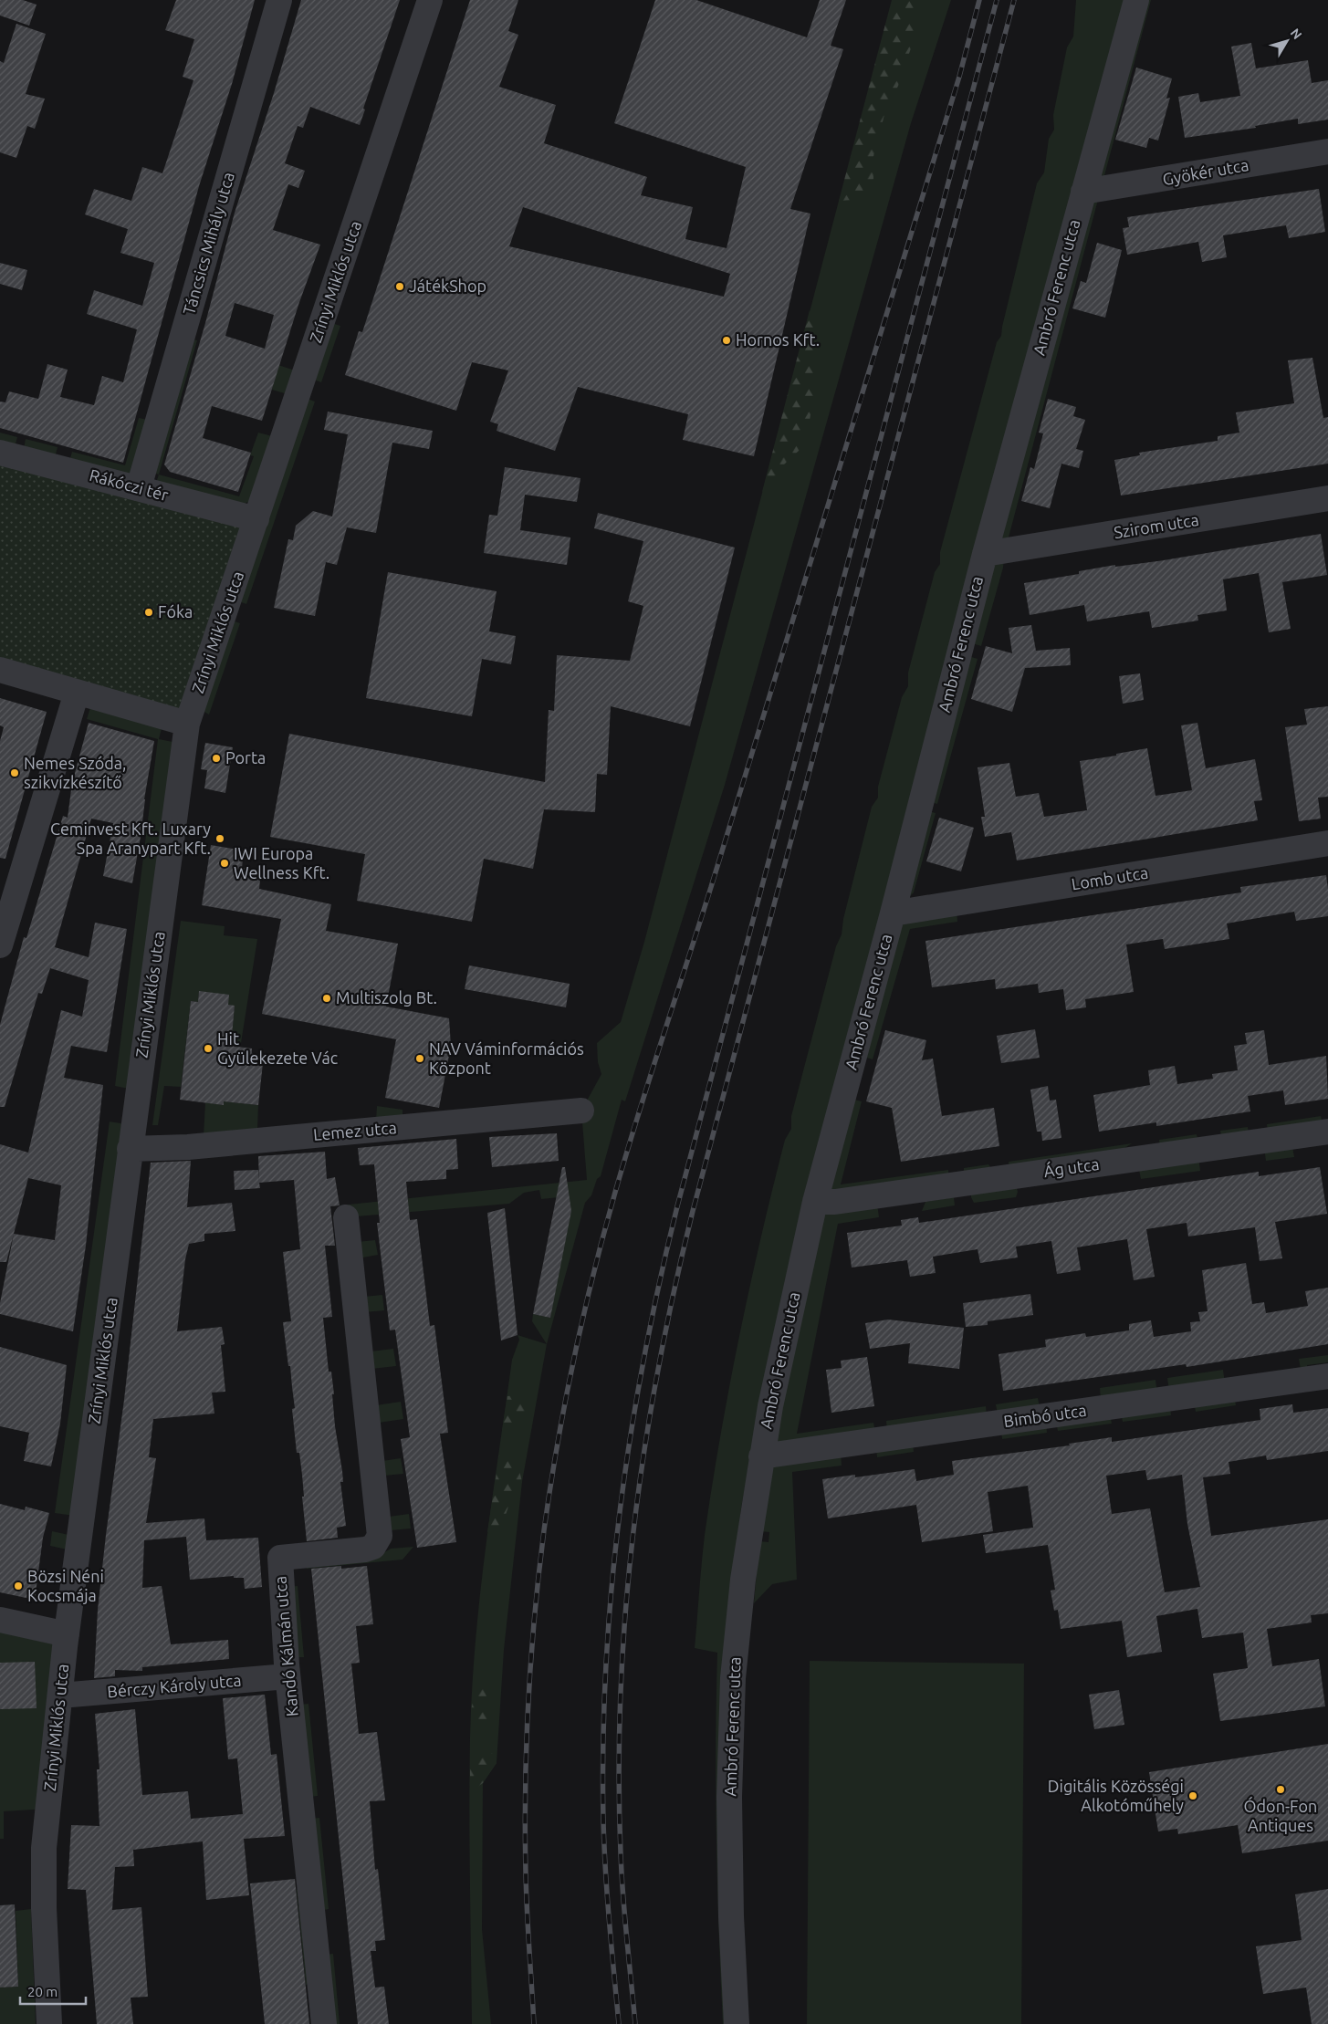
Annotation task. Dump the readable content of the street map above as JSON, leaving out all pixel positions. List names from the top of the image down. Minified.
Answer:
{"streets":{"street":["Gyökér utca","Táncsics Mihály utca","Zrínyi Miklós utca","Ambró Ferenc utca","Rákóczi tér","Szirom utca","Lomb utca","Lemez utca","Ág utca","Bimbó utca","Kandó Kálmán utca","Bérczy Károly utca"]},"crossings":[["Gyökér utca","Ambró Ferenc utca"],["Táncsics Mihály utca","Rákóczi tér"],["Zrínyi Miklós utca","Rákóczi tér"],["Zrínyi Miklós utca","Lemez utca"],["Zrínyi Miklós utca","Bérczy Károly utca"],["Ambró Ferenc utca","Szirom utca"],["Ambró Ferenc utca","Lomb utca"],["Ambró Ferenc utca","Ág utca"],["Ambró Ferenc utca","Bimbó utca"],["Kandó Kálmán utca","Bérczy Károly utca"]],"places":["JátékShop","Hornos Kft.","Fóka","Porta","Nemes Szóda, szikvízkészítő","Ceminvest Kft. Luxary Spa Aranypart Kft.","IWI Europa Wellness Kft.","Multiszolg Bt.","Hit Gyülekezete Vác","NAV Váminformációs Központ","Bözsi Néni Kocsmája","Ódon-Fon Antiques","Digitális Közösségi Alkotóműhely"],"scale_bar":"20 m","north":"top right"}
